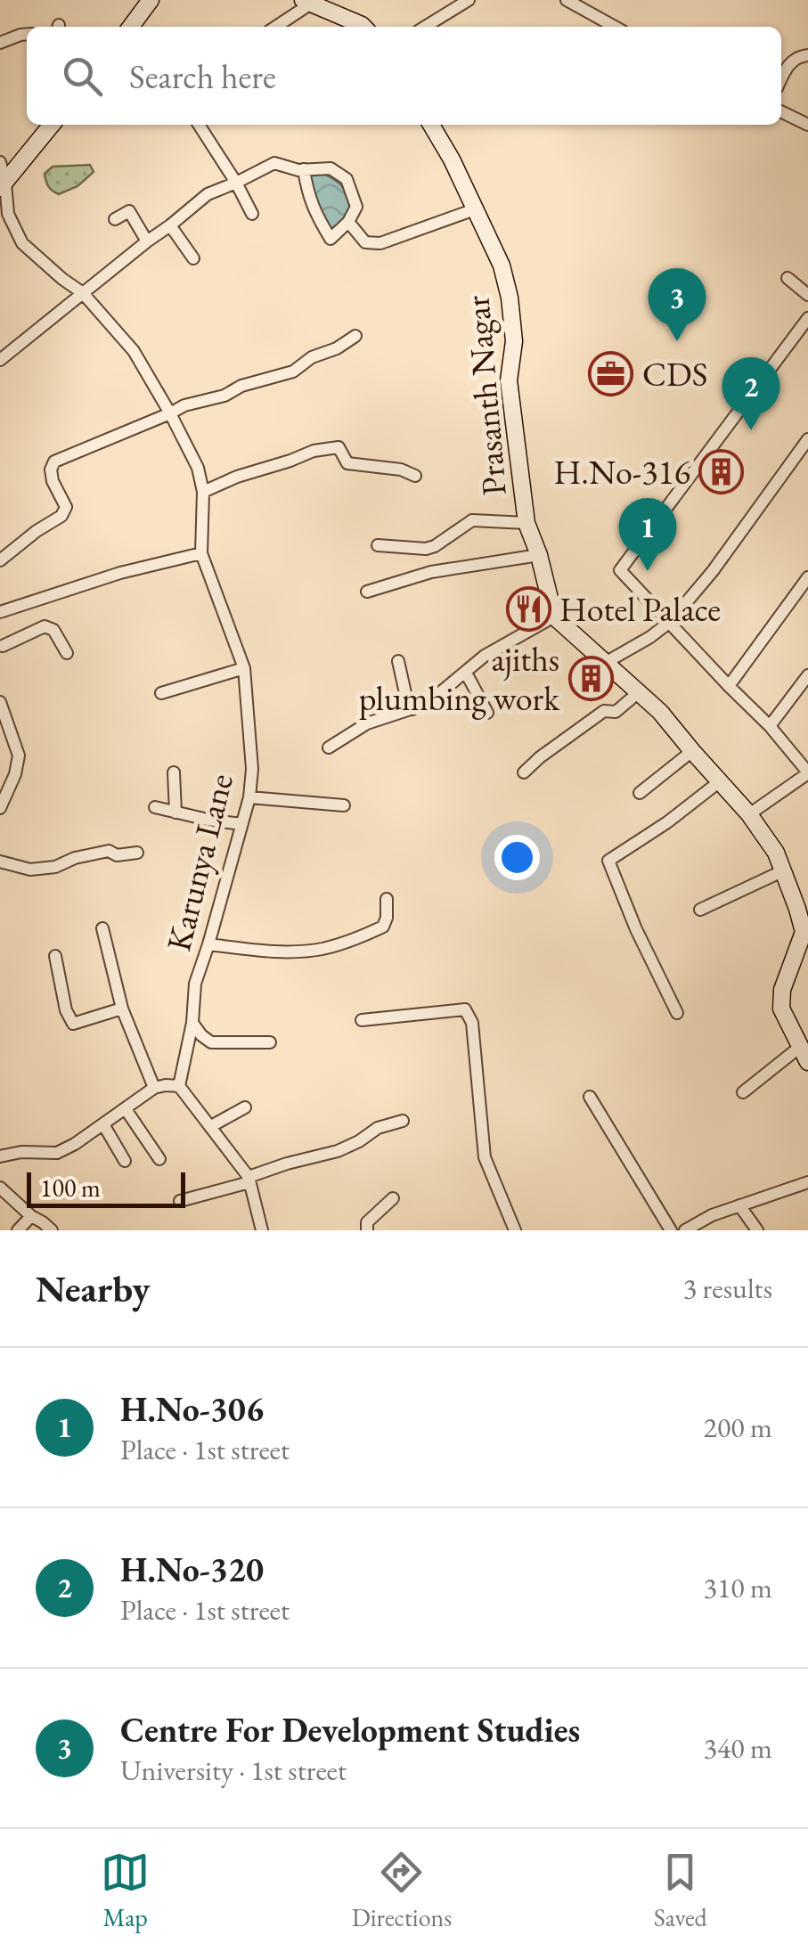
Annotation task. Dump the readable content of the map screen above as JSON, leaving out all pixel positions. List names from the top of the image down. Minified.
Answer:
{"streets":{"street":["Prasanth Nagar","Karunya Lane"]},"places":{"office":["CDS"],"building":["H.No-316","ajiths plumbing work"],"restaurant":["Hotel Palace"]},"scale_bar":"100 m","page":{"search":"Search here","pins":["3","2","1"],"scale":"100 m","heading":["Nearby","3 results"],"list":[{"mark":"1","name":"H.No-306","note":"Place · 1st street","value":"200 m"},{"mark":"2","name":"H.No-320","note":"Place · 1st street","value":"310 m"},{"mark":"3","name":"Centre For Development Studies","note":"University · 1st street","value":"340 m"}],"nav":["Map","Directions","Saved"]}}
